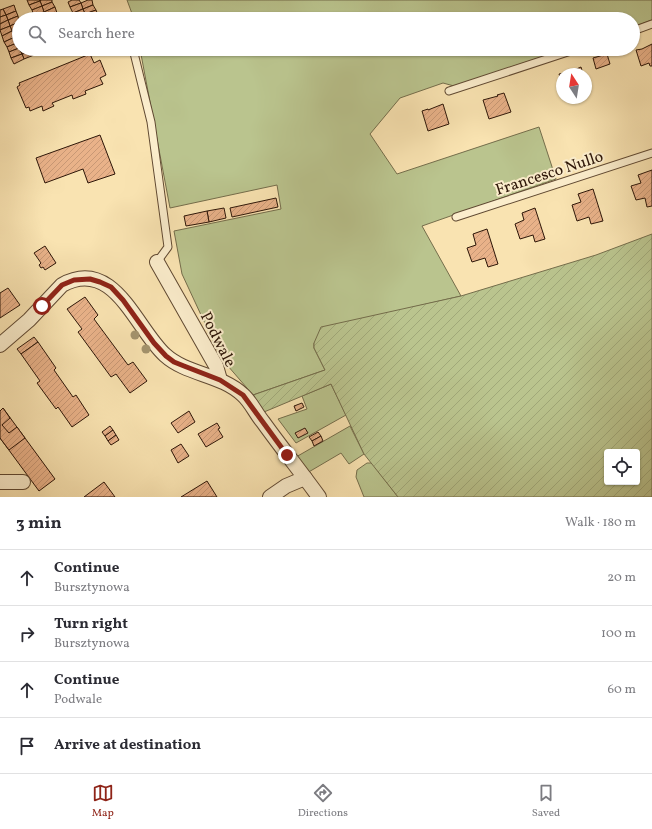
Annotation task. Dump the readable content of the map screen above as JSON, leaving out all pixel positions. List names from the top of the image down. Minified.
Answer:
{"streets":{"street":["Podwale"],"lane":["Francesco Nullo"]},"north":"top","page":{"search":"Search here","heading":["3 min","Walk · 180 m"],"list":[["Continue","Bursztynowa","20 m"],["Turn right","Bursztynowa","100 m"],["Continue","Podwale","60 m"],"Arrive at destination"],"nav":["Map","Directions","Saved"]}}
